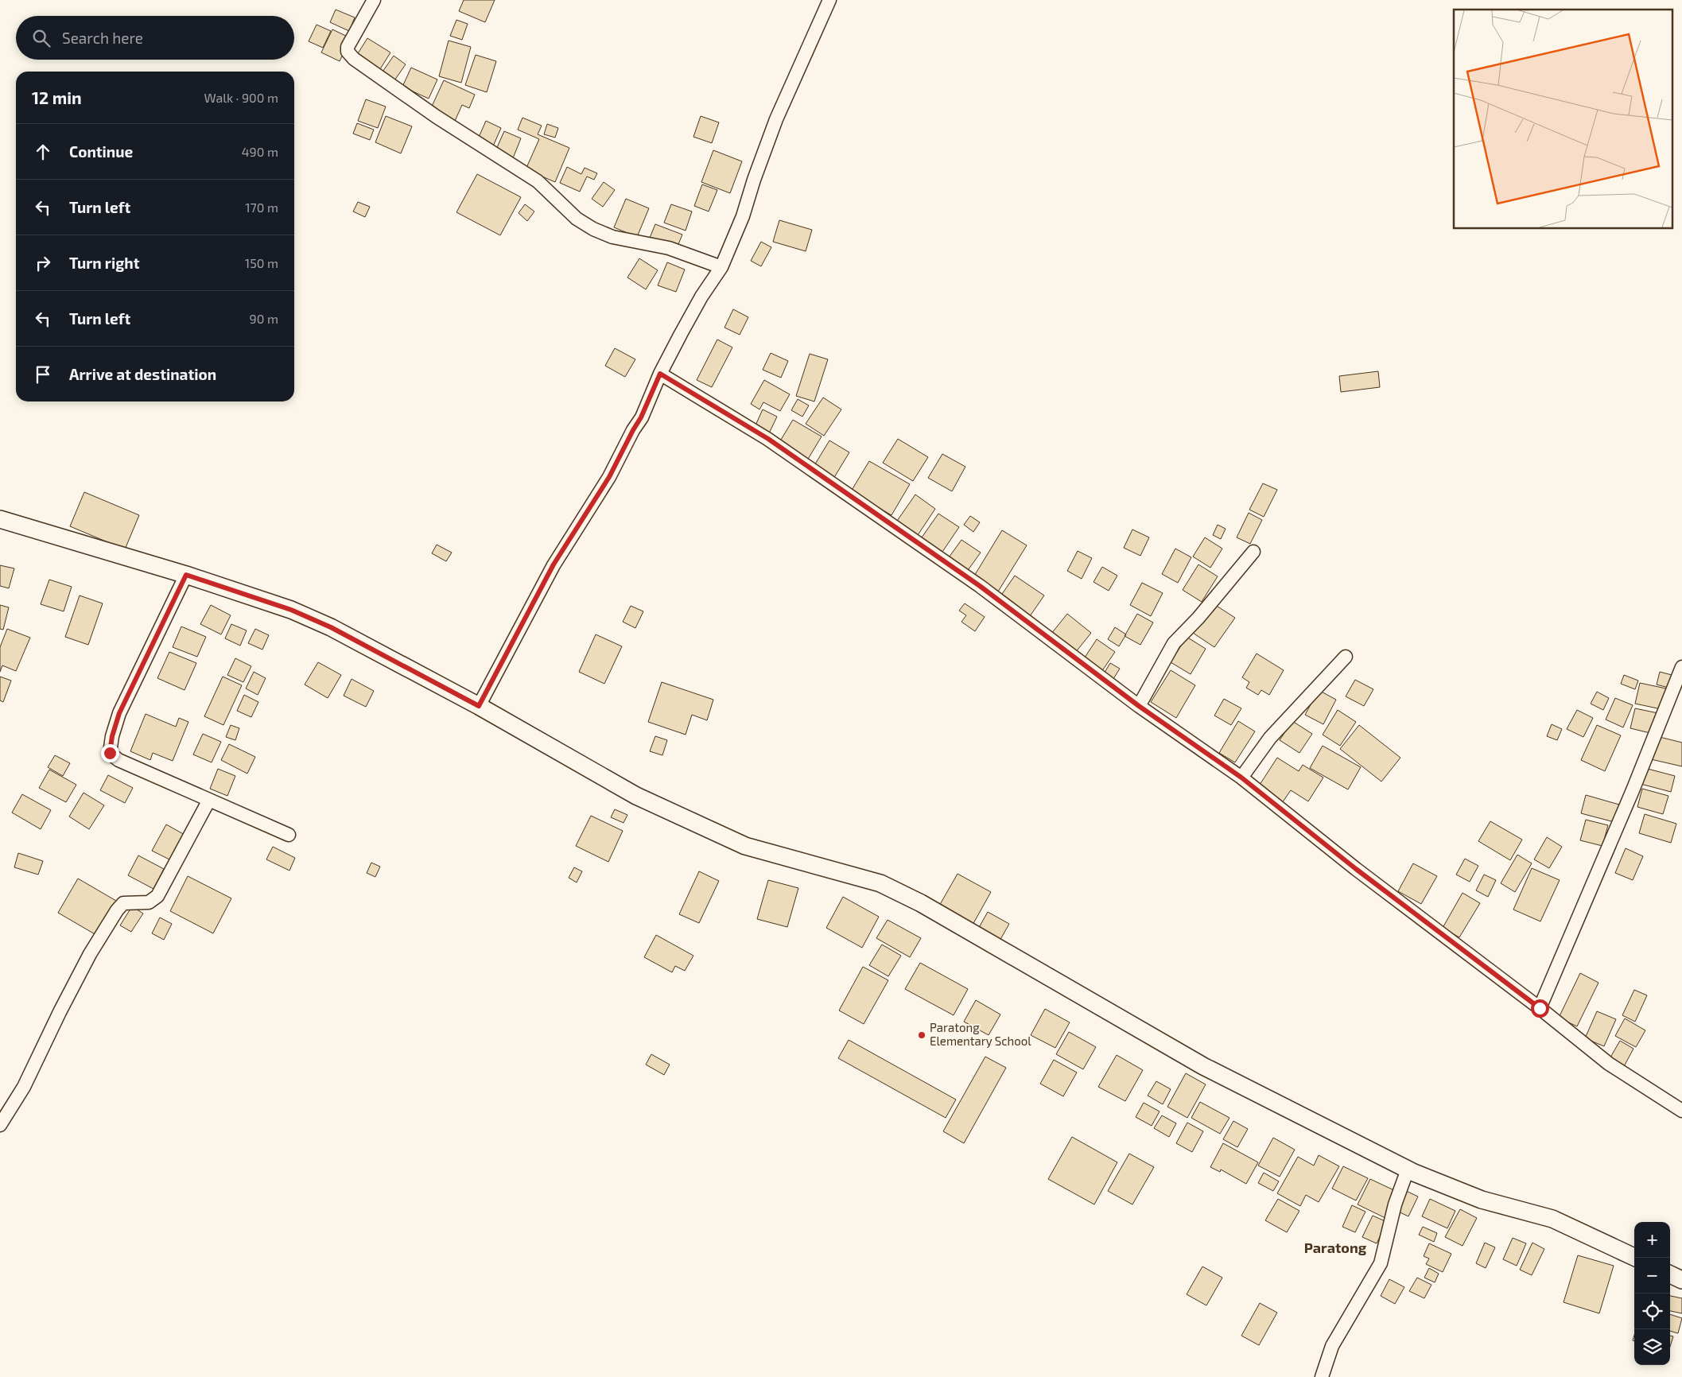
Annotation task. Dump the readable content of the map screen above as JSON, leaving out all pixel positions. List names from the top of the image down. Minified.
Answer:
{"districts":["Paratong"],"places":["Paratong Elementary School"],"page":{"search":"Search here","heading":["12 min","Walk · 900 m"],"list":[["Continue","490 m"],["Turn left","170 m"],["Turn right","150 m"],["Turn left","90 m"],"Arrive at destination"],"map_buttons":["+","−"]}}
